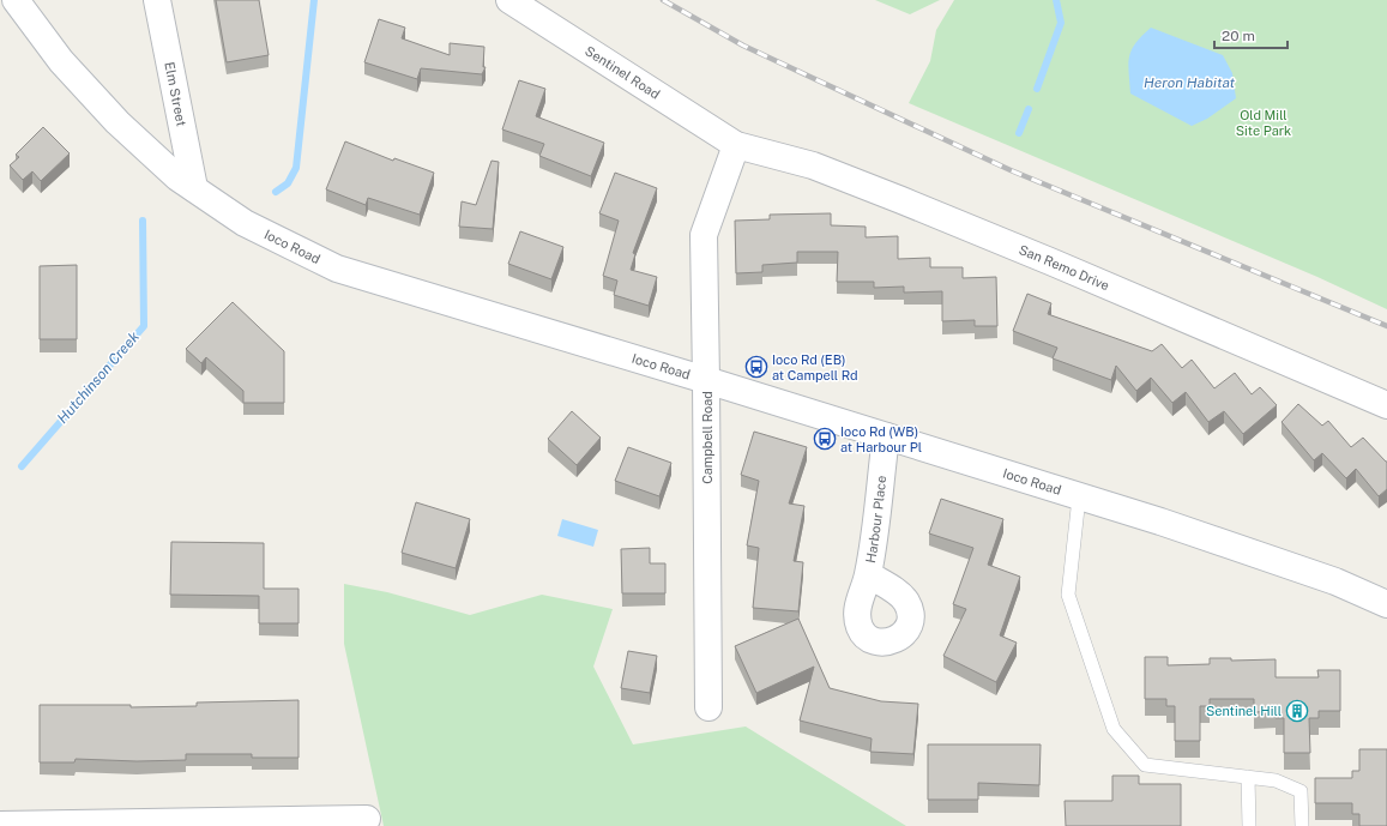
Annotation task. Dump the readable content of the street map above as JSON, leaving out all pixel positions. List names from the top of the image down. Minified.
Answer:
{"streets":{"street":["Sentinel Road","Elm Street","Ioco Road","San Remo Drive","Campbell Road","Harbour Place"]},"crossings":[["Sentinel Road","San Remo Drive"],["Sentinel Road","Campbell Road"],["Elm Street","Ioco Road"],["Ioco Road","Campbell Road"],["Ioco Road","Harbour Place"],["San Remo Drive","Campbell Road"]],"water":["Heron Habitat","Hutchinson Creek"],"parks":["Old Mill Site Park"],"places":{"bus stop":["Ioco Rd (EB) at Campell Rd","Ioco Rd (WB) at Harbour Pl"],"building":["Sentinel Hill"]},"scale_bar":"20 m"}
